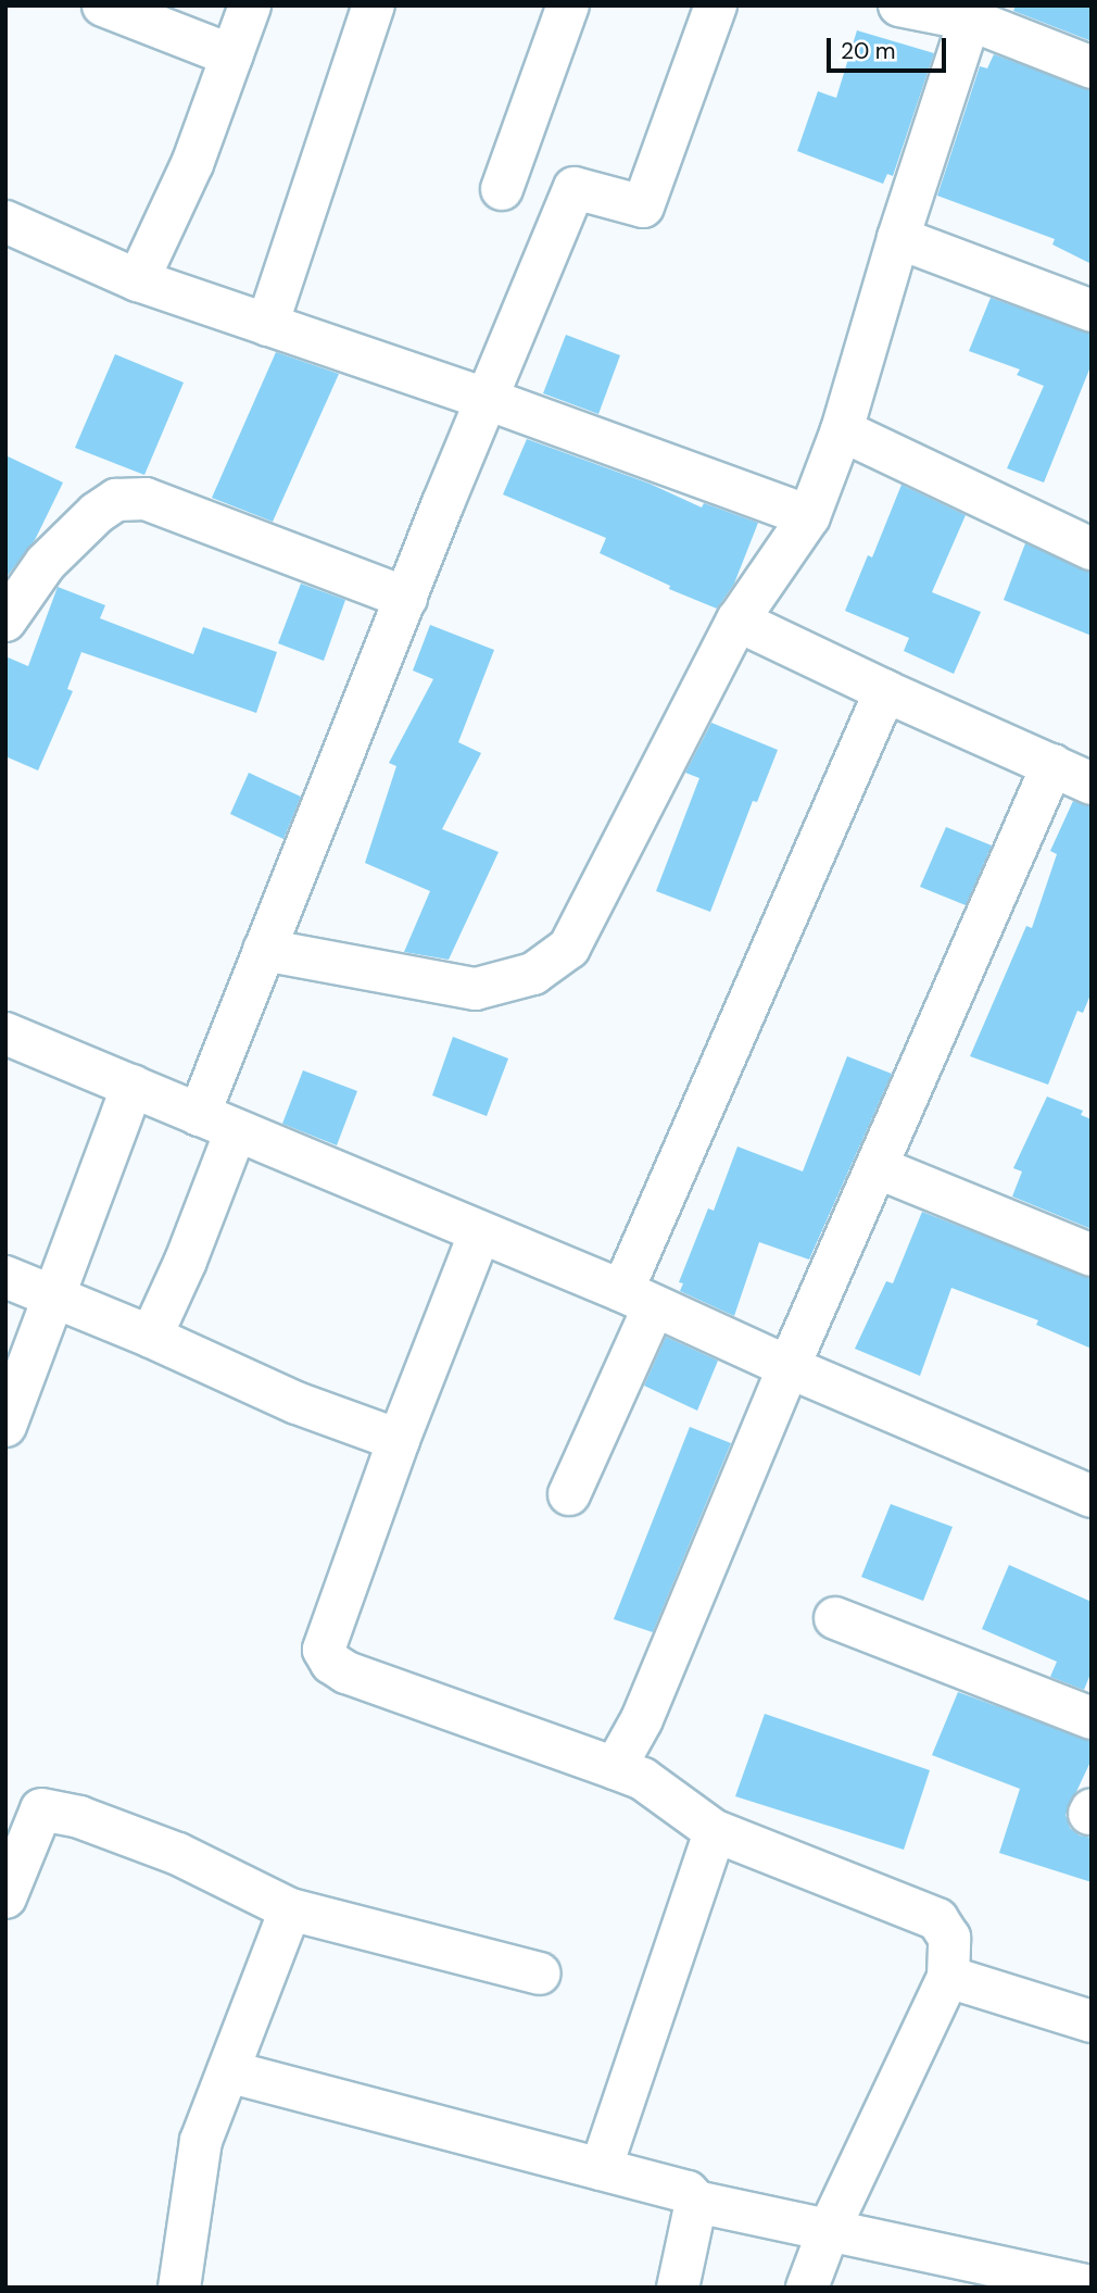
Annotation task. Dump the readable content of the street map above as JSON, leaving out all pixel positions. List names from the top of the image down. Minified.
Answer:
{"scale_bar":"20 m"}
